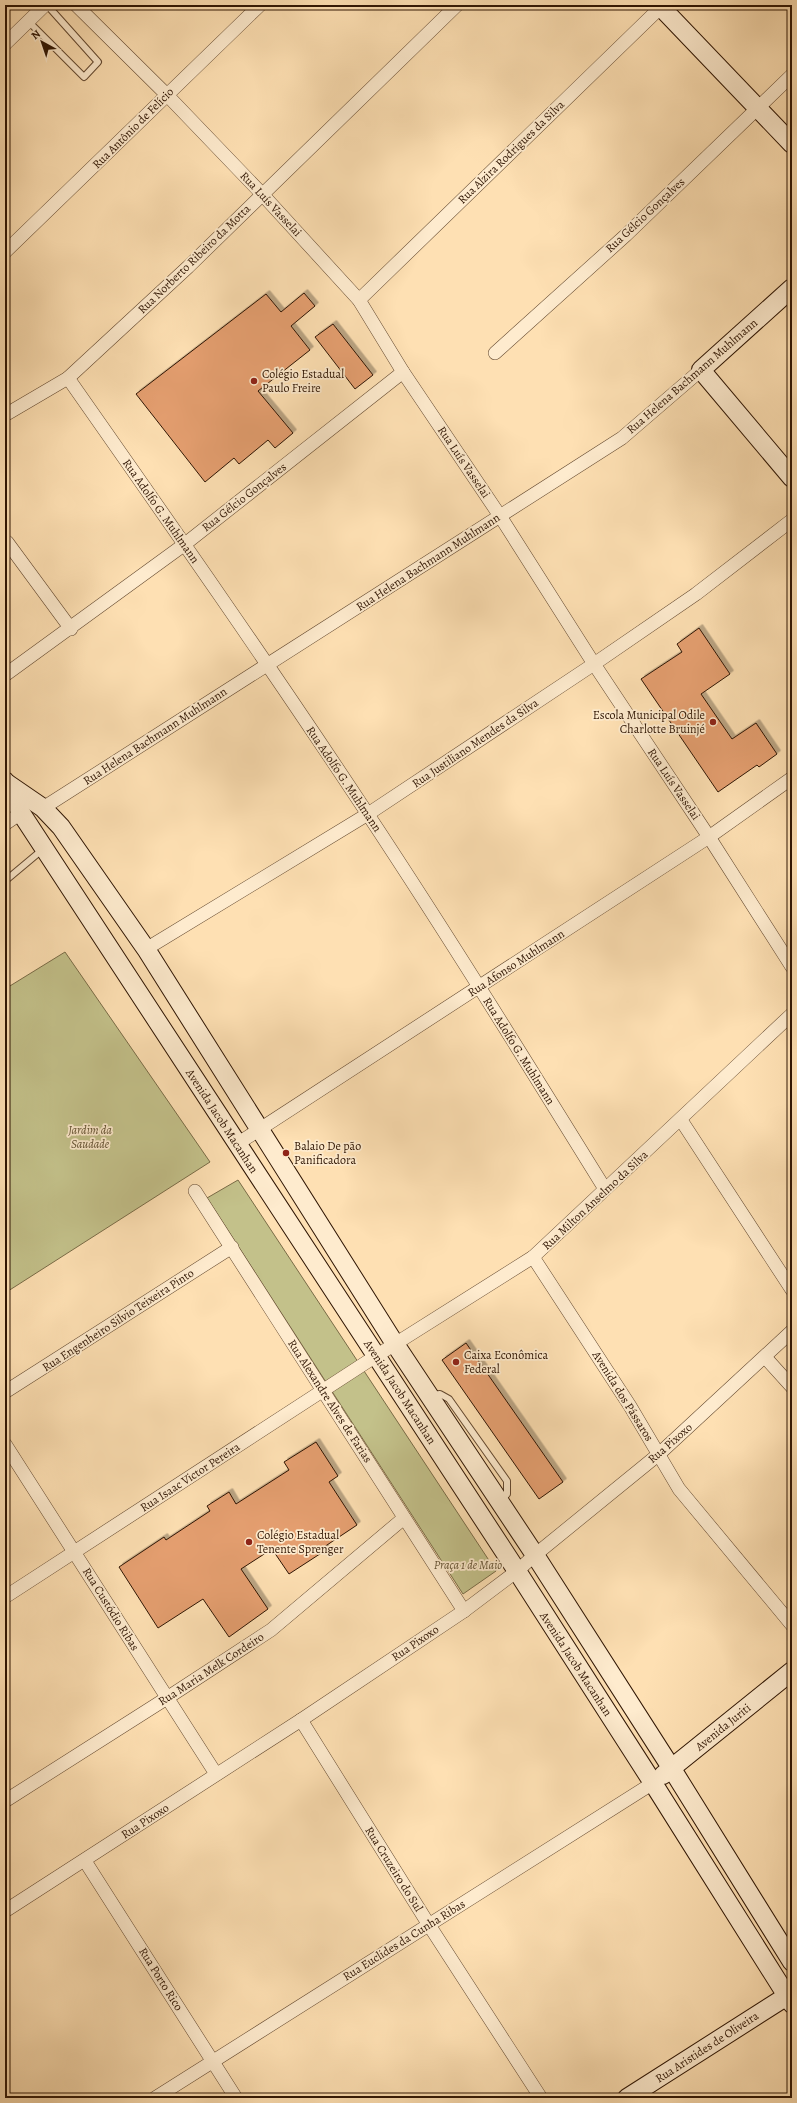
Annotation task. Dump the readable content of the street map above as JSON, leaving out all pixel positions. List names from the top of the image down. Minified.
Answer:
{"streets":{"main road":["Rua Helena Bachmann Muhlmann","Avenida Jacob Macanhan","Avenida Juriti","Rua Aristides de Oliveira"],"street":["Rua Antônio de Felício","Rua Alzira Rodrigues da Silva","Rua Luís Vasselai","Rua Gélcio Gonçalves","Rua Norberto Ribeiro da Motta","Rua Adolfo G. Muhlmann","Rua Justiliano Mendes da Silva","Rua Afonso Muhlmann","Rua Milton Anselmo da Silva","Rua Engenheiro Silvio Teixeira Pinto","Avenida dos Pássaros","Rua Alexandre Alves de Farias","Rua Pixoxo","Rua Isaac Victor Pereira","Rua Custódio Ribas","Rua Maria Melk Cordeiro","Rua Cruzeiro do Sul","Rua Euclides da Cunha Ribas","Rua Porto Rico"]},"crossings":[["Rua Antônio de Felício","Rua Luís Vasselai"],["Rua Alzira Rodrigues da Silva","Rua Luís Vasselai"],["Rua Luís Vasselai","Rua Gélcio Gonçalves"],["Rua Luís Vasselai","Rua Norberto Ribeiro da Motta"],["Rua Luís Vasselai","Rua Helena Bachmann Muhlmann"],["Rua Luís Vasselai","Rua Justiliano Mendes da Silva"],["Rua Luís Vasselai","Rua Afonso Muhlmann"],["Rua Gélcio Gonçalves","Rua Adolfo G. Muhlmann"],["Rua Norberto Ribeiro da Motta","Rua Adolfo G. Muhlmann"],["Rua Helena Bachmann Muhlmann","Rua Adolfo G. Muhlmann"],["Rua Helena Bachmann Muhlmann","Avenida Jacob Macanhan"],["Rua Adolfo G. Muhlmann","Rua Justiliano Mendes da Silva"],["Rua Adolfo G. Muhlmann","Rua Afonso Muhlmann"],["Rua Adolfo G. Muhlmann","Rua Milton Anselmo da Silva"],["Rua Justiliano Mendes da Silva","Avenida Jacob Macanhan"],["Rua Afonso Muhlmann","Avenida Jacob Macanhan"],["Avenida Jacob Macanhan","Rua Milton Anselmo da Silva"],["Avenida Jacob Macanhan","Rua Pixoxo"],["Avenida Jacob Macanhan","Rua Isaac Victor Pereira"],["Avenida Jacob Macanhan","Avenida Juriti"],["Avenida Jacob Macanhan","Rua Euclides da Cunha Ribas"],["Avenida Jacob Macanhan","Rua Aristides de Oliveira"],["Rua Milton Anselmo da Silva","Avenida dos Pássaros"],["Rua Milton Anselmo da Silva","Rua Isaac Victor Pereira"],["Rua Engenheiro Silvio Teixeira Pinto","Rua Alexandre Alves de Farias"],["Avenida dos Pássaros","Rua Pixoxo"],["Rua Alexandre Alves de Farias","Rua Pixoxo"],["Rua Alexandre Alves de Farias","Rua Isaac Victor Pereira"],["Rua Alexandre Alves de Farias","Rua Maria Melk Cordeiro"],["Rua Pixoxo","Rua Custódio Ribas"],["Rua Pixoxo","Rua Cruzeiro do Sul"],["Rua Pixoxo","Rua Porto Rico"],["Rua Isaac Victor Pereira","Rua Custódio Ribas"],["Rua Custódio Ribas","Rua Maria Melk Cordeiro"],["Avenida Juriti","Rua Euclides da Cunha Ribas"],["Rua Cruzeiro do Sul","Rua Euclides da Cunha Ribas"],["Rua Euclides da Cunha Ribas","Rua Porto Rico"]],"parks":["Jardim da Saudade","Praça 1 de Maio"],"places":["Colégio Estadual Paulo Freire","Escola Municipal Odile Charlotte Bruinjé","Balaio De pão Panificadora","Caixa Econômica Federal","Colégio Estadual Tenente Sprenger"],"north":"top left"}
